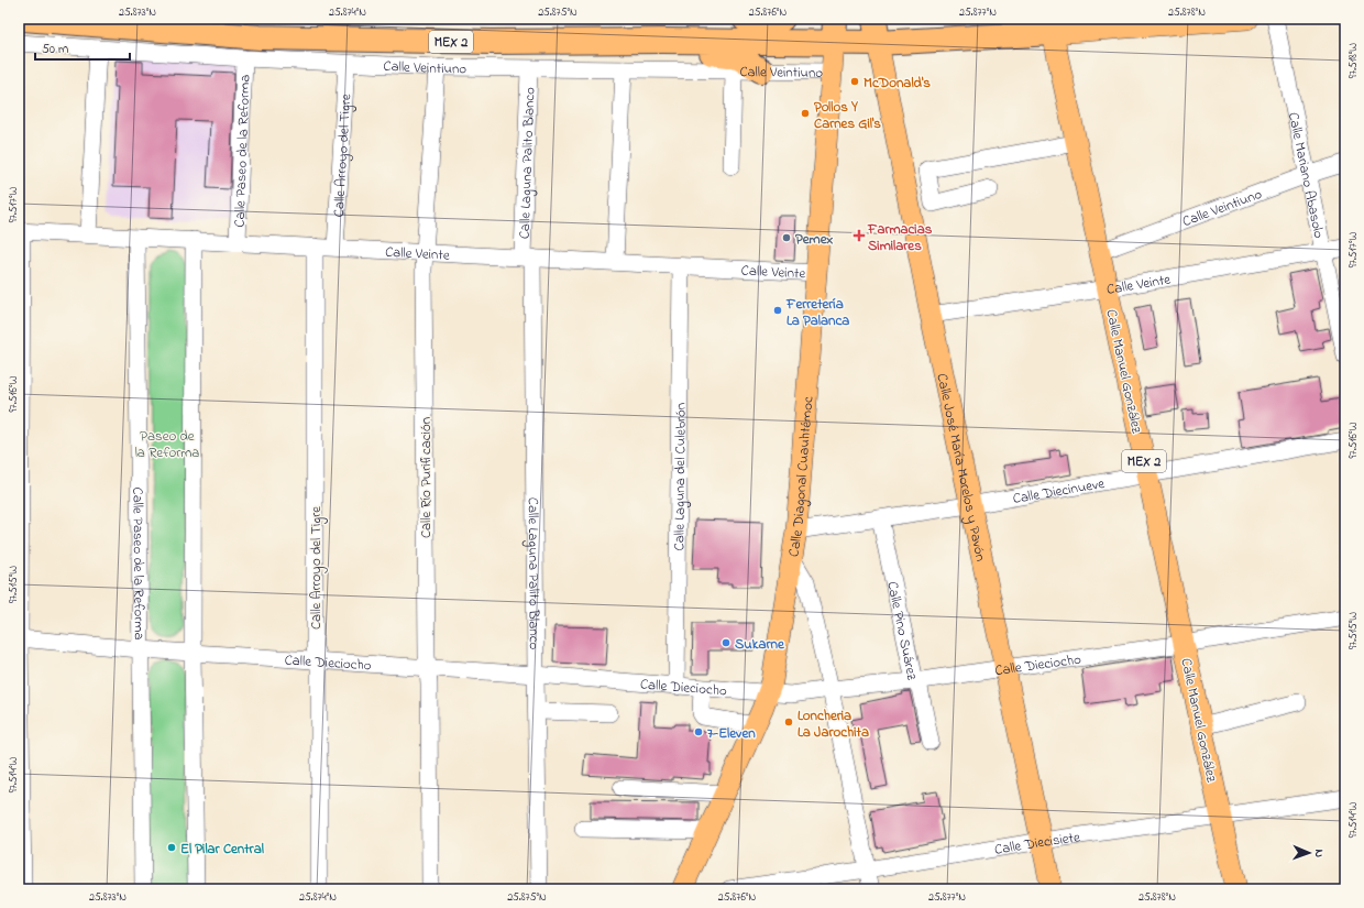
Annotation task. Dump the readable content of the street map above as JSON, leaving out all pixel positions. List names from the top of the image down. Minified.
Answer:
{"streets":{"highway":["MEX 2"],"main road":["Calle Manuel González","Calle José María Morelos y Pavón","Calle Diagonal Cuauhtémoc"],"street":["Calle Veintiuno","Calle Paseo de la Reforma","Calle Arroyo del Tigre","Calle Laguna Palito Blanco","Calle Mariano Abasolo","Calle Veinte","Calle Laguna del Culebrón","Calle Río Purificación","Calle Diecinueve","Calle Pino Suárez","Calle Dieciocho","Calle Diecisiete"]},"crossings":[["MEX 2","Calle Manuel González"],["MEX 2","Calle José María Morelos y Pavón"],["MEX 2","Calle Diagonal Cuauhtémoc"],["Calle Veintiuno","Calle Paseo de la Reforma"],["Calle Veintiuno","Calle Arroyo del Tigre"],["Calle Veintiuno","Calle Laguna Palito Blanco"],["Calle Veintiuno","Calle Mariano Abasolo"],["Calle Veintiuno","Calle Manuel González"],["Calle Veintiuno","Calle Diagonal Cuauhtémoc"],["Calle Veintiuno","Calle Río Purificación"],["Calle Paseo de la Reforma","Calle Veinte"],["Calle Paseo de la Reforma","Calle Dieciocho"],["Calle Arroyo del Tigre","Calle Veinte"],["Calle Arroyo del Tigre","Calle Dieciocho"],["Calle Laguna Palito Blanco","Calle Veinte"],["Calle Laguna Palito Blanco","Calle Dieciocho"],["Calle Mariano Abasolo","Calle Veinte"],["Calle Veinte","Calle Manuel González"],["Calle Veinte","Calle José María Morelos y Pavón"],["Calle Veinte","Calle Laguna del Culebrón"],["Calle Veinte","Calle Diagonal Cuauhtémoc"],["Calle Veinte","Calle Río Purificación"],["Calle Manuel González","Calle Diecinueve"],["Calle Manuel González","Calle Dieciocho"],["Calle Manuel González","Calle Diecisiete"],["Calle José María Morelos y Pavón","Calle Diecinueve"],["Calle José María Morelos y Pavón","Calle Dieciocho"],["Calle José María Morelos y Pavón","Calle Diecisiete"],["Calle Laguna del Culebrón","Calle Dieciocho"],["Calle Diagonal Cuauhtémoc","Calle Diecinueve"],["Calle Diagonal Cuauhtémoc","Calle Dieciocho"],["Calle Río Purificación","Calle Dieciocho"],["Calle Diecinueve","Calle Pino Suárez"],["Calle Pino Suárez","Calle Dieciocho"]],"parks":["Paseo de la Reforma"],"places":{"other":["McDonald's","Pollos Y Carnes Gil's","Pemex","Ferretería La Palanca","Sukarne","Loncheria La Jarochita","7-Eleven","El Pilar Central"],"health":["Farmacias Similares"]},"scale_bar":"50 m","north":"right","coordinates":["25.873°N","25.874°N","25.875°N","25.876°N","25.877°N","25.878°N","97.518°W","97.517°W","97.516°W","97.515°W","97.514°W"]}
